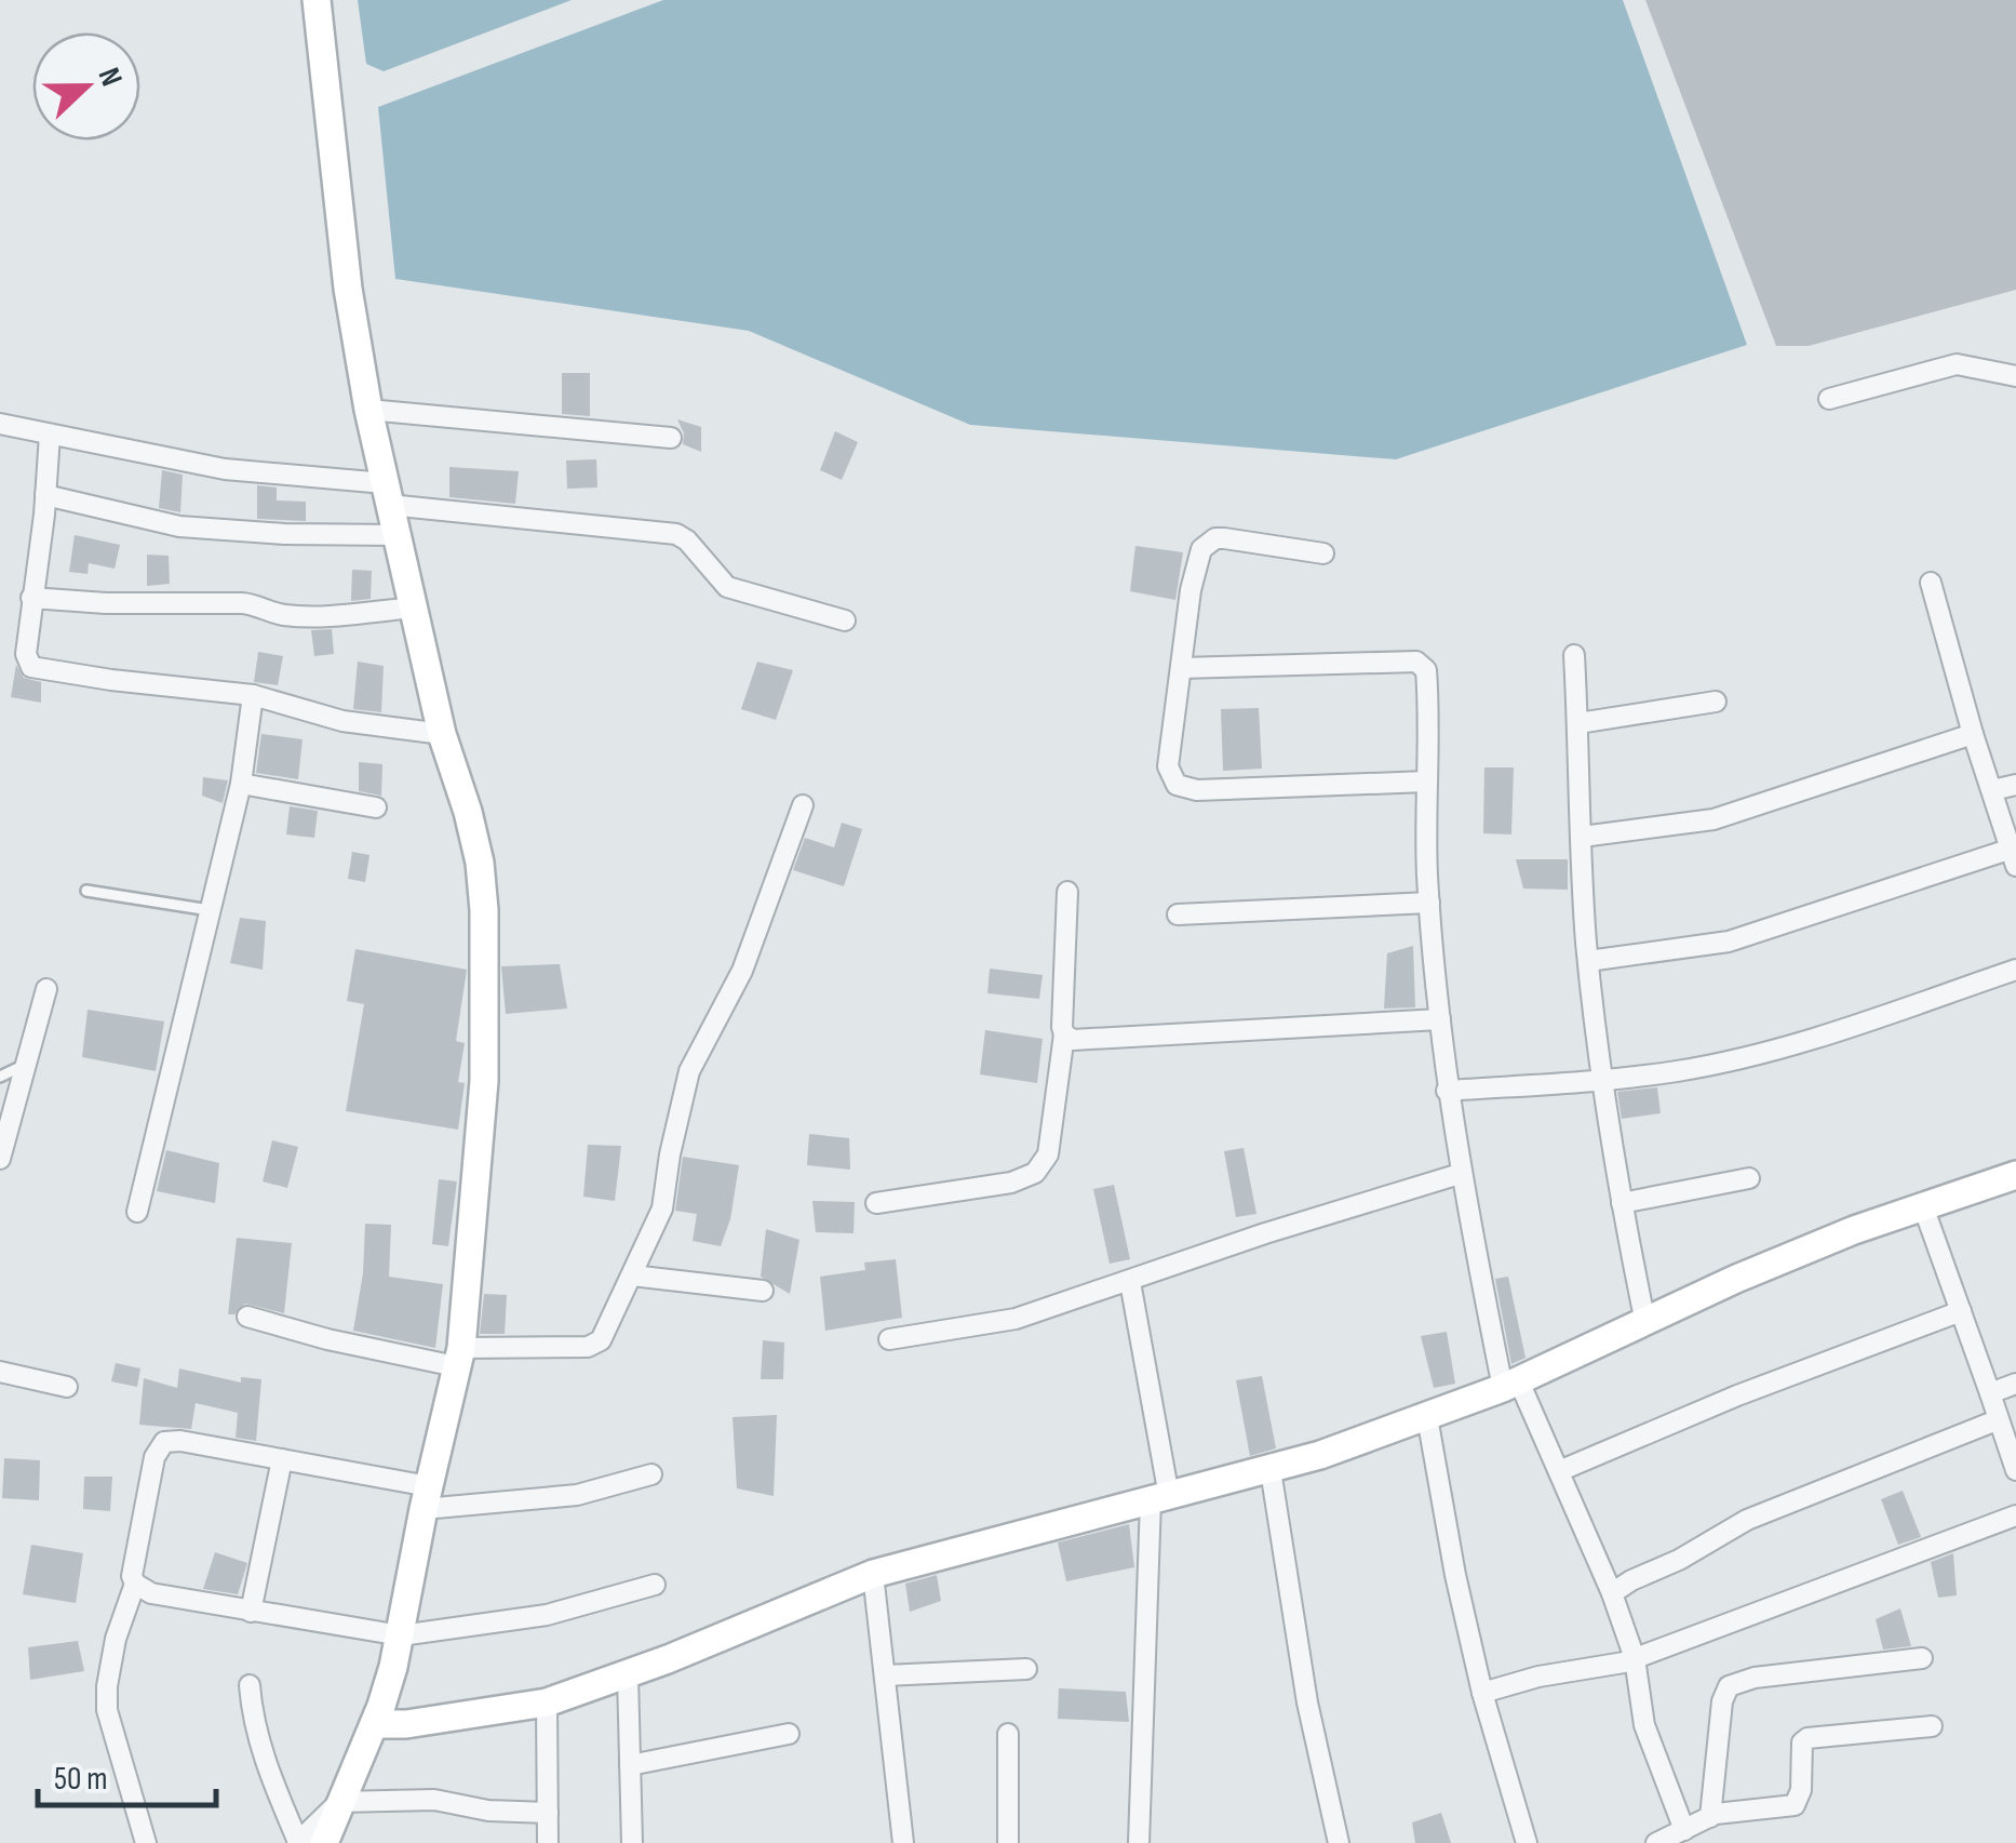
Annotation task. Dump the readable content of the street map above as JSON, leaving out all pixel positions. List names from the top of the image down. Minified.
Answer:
{"scale_bar":"50 m","north":"right"}
